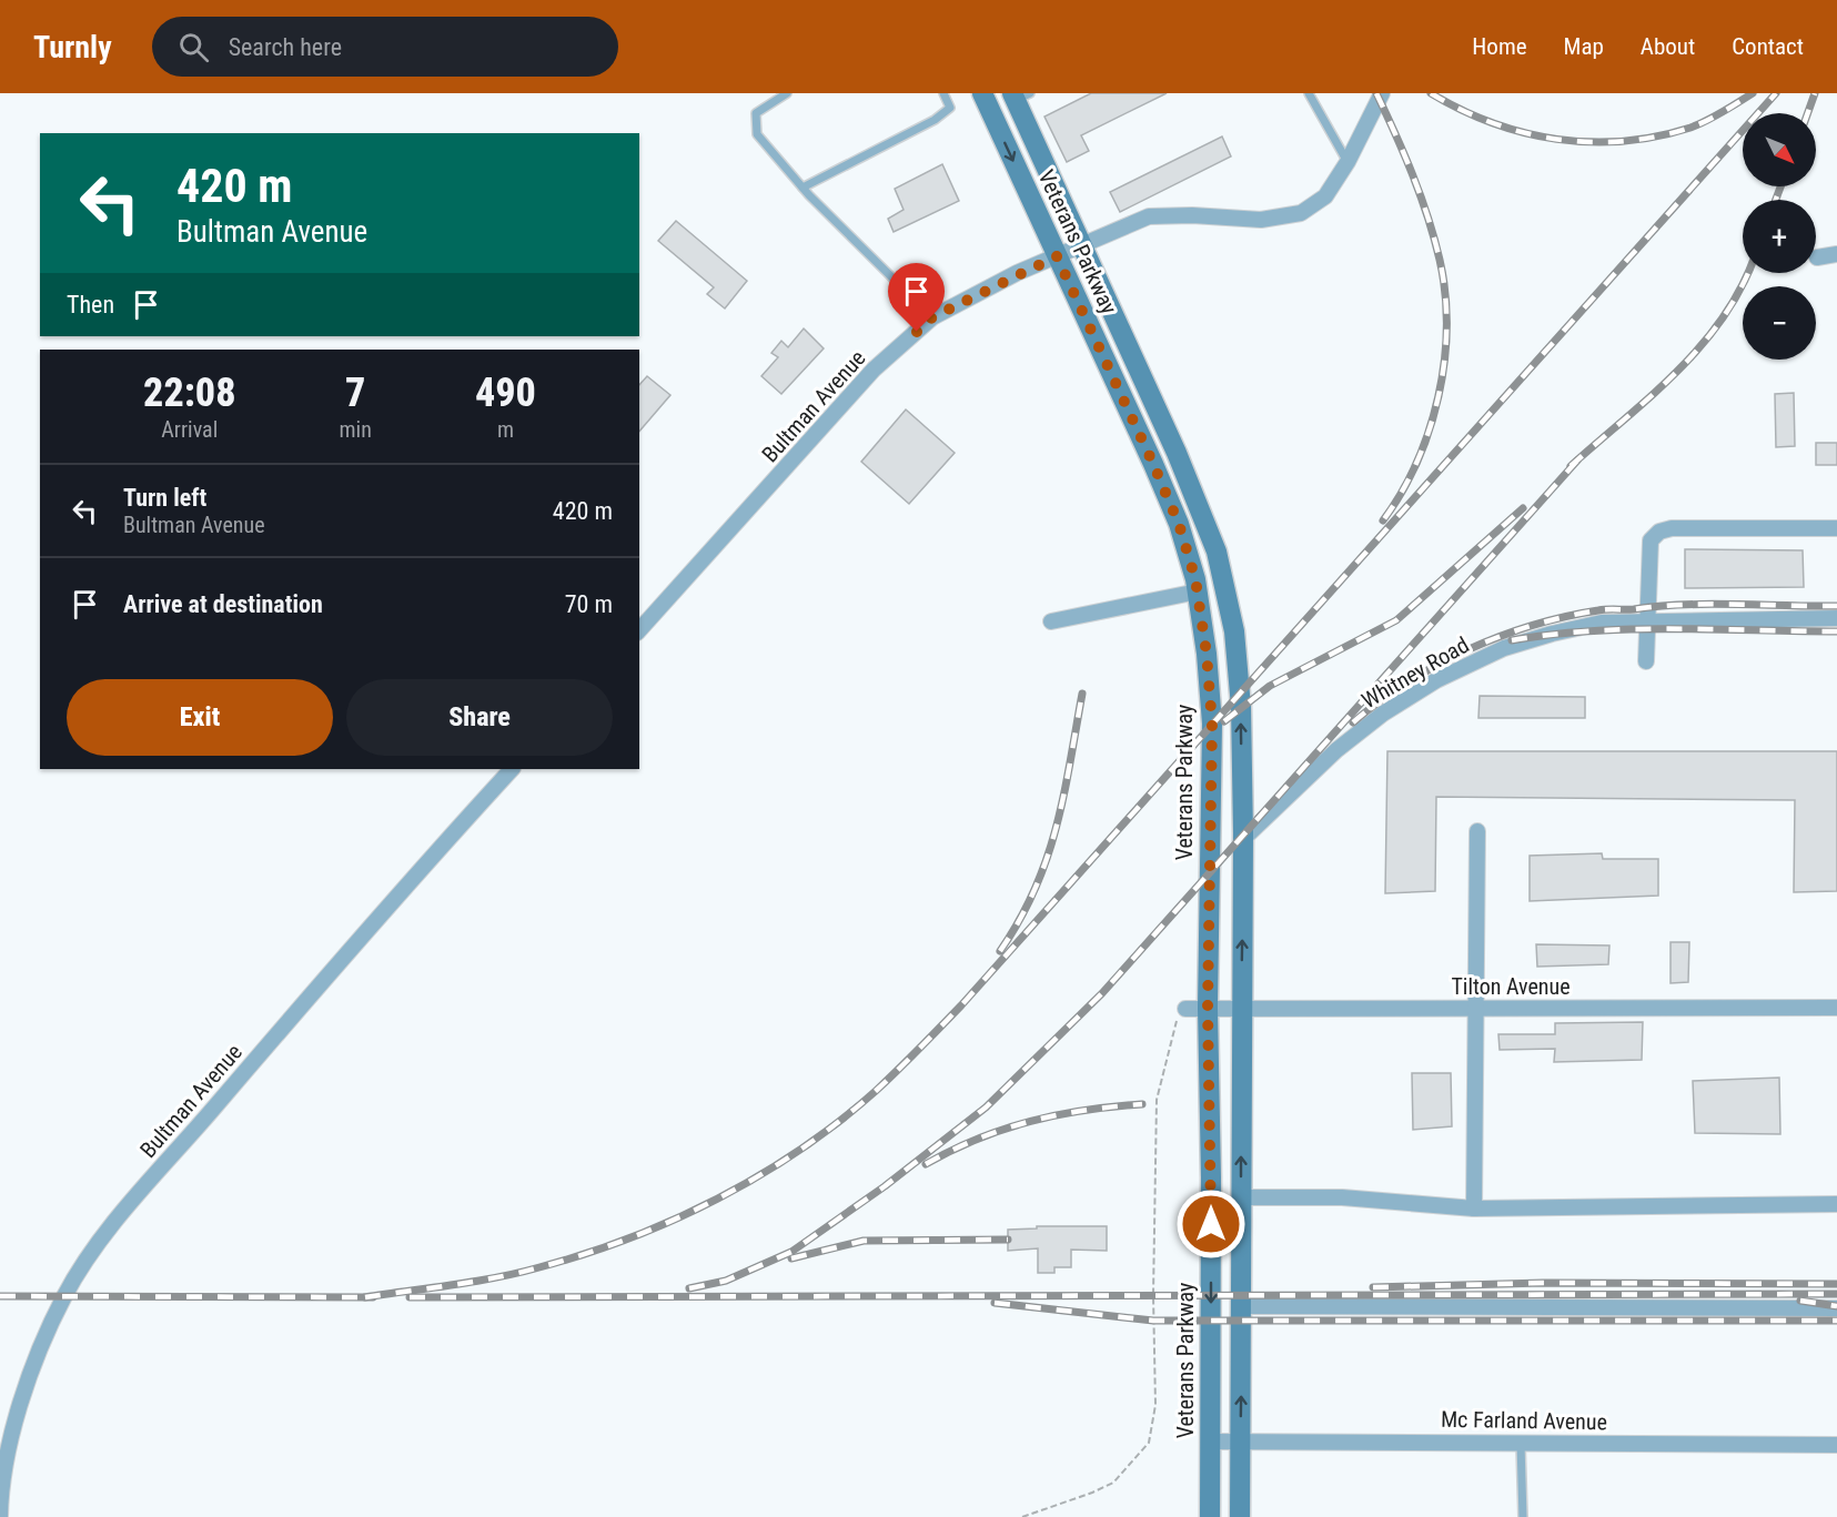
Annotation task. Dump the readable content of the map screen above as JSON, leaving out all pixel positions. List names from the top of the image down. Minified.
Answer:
{"streets":{"main road":["Veterans Parkway"],"street":["Bultman Avenue","Whitney Road","Tilton Avenue","Mc Farland Avenue"]},"crossings":[["Veterans Parkway","Bultman Avenue"],["Veterans Parkway","Whitney Road"],["Veterans Parkway","Tilton Avenue"],["Veterans Parkway","Mc Farland Avenue"]],"north":"bottom right","page":{"header":"Turnly","search":"Search here","nav":["Home","Map","About","Contact"],"map_buttons":["+","−"],"turn":["420 m","Bultman Avenue"],"then":"Then","eta":["22:08","Arrival","7","min","490","m"],"list":[{"name":"Turn left","note":"Bultman Avenue","value":"420 m"},{"name":"Arrive at destination","value":"70 m"}],"buttons":["Exit","Share"]}}
